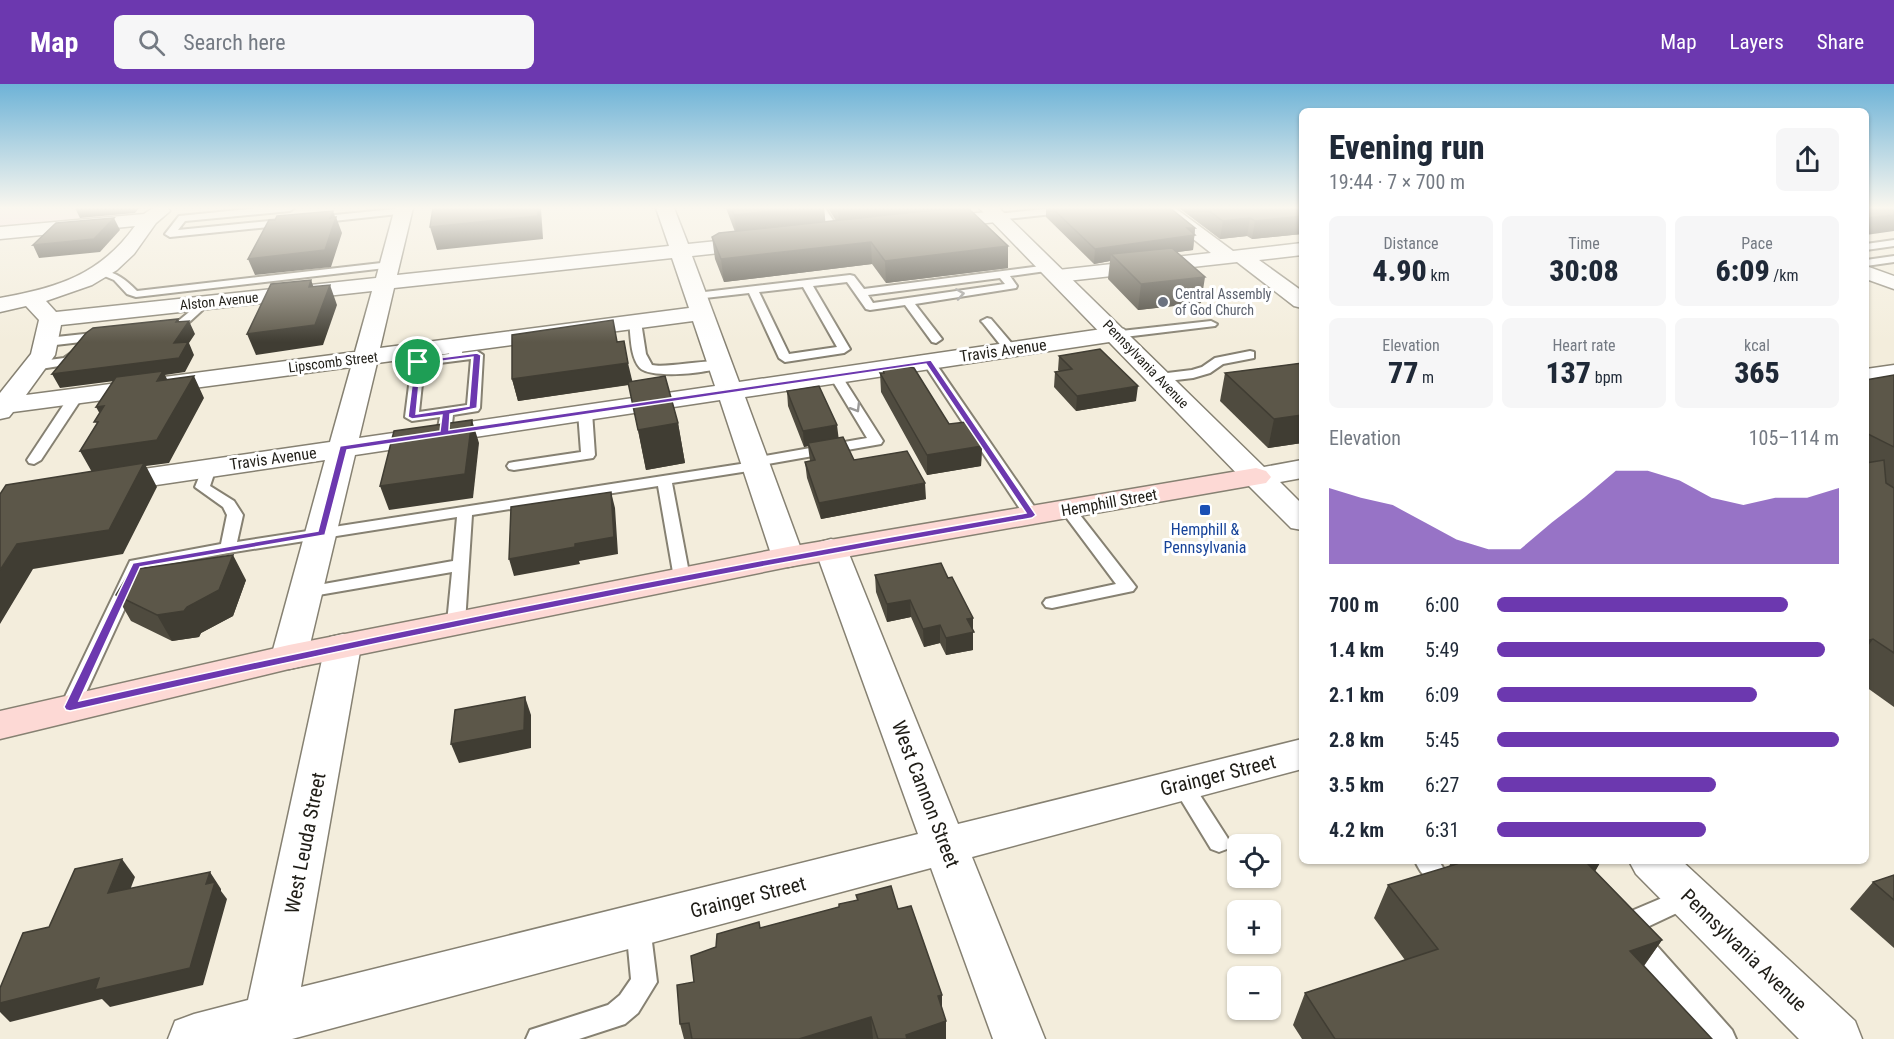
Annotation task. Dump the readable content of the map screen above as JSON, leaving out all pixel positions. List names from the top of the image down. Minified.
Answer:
{"streets":{"main road":["Hemphill Street"],"street":["Alston Avenue","Travis Avenue","Lipscomb Street","Pennsylvania Avenue","Grainger Street","West Cannon Street","West Leuda Street"]},"crossings":[["Travis Avenue","Pennsylvania Avenue"],["Pennsylvania Avenue","Hemphill Street"],["Hemphill Street","West Cannon Street"],["Hemphill Street","West Leuda Street"],["Grainger Street","West Cannon Street"],["Grainger Street","West Leuda Street"]],"places":{"other":["Central Assembly of God Church"],"transit":["Hemphill & Pennsylvania"]},"page":{"header":"Map","search":"Search here","nav":["Map","Layers","Share"],"heading":["Evening run","19:44 · 7 × 700 m"],"stats":[["Distance","4.90 km"],["Time","30:08"],["Pace","6:09 /km"],["Elevation","77 m"],["Heart rate","137 bpm"],["kcal","365"]],"chart":["Elevation","105–114 m"],"list":[{"name":"700 m","note":"6:00"},{"name":"1.4 km","note":"5:49"},{"name":"2.1 km","note":"6:09"},{"name":"2.8 km","note":"5:45"},{"name":"3.5 km","note":"6:27"},{"name":"4.2 km","note":"6:31"}],"map_buttons":["+","−"]}}
